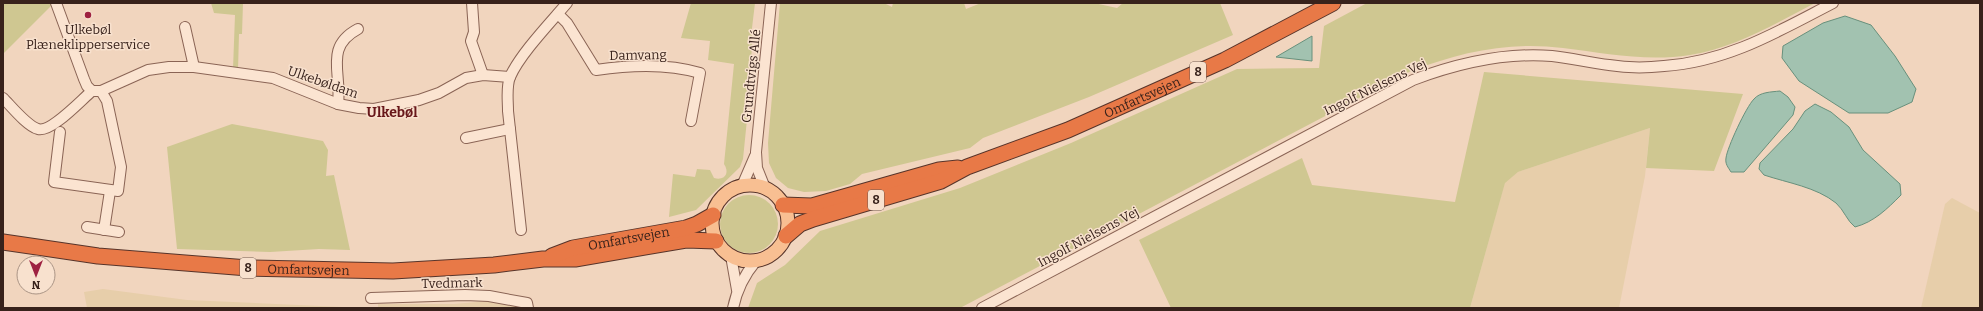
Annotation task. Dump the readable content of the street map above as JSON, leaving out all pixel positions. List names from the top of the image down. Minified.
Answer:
{"streets":{"highway":["8","Omfartsvejen"],"street":["Damvang","Grundtvigs Allé","Ulkebøldam","Ingolf Nielsens Vej","Tvedmark"]},"crossings":[["8","Grundtvigs Allé"],["8","Omfartsvejen"],["Grundtvigs Allé","Omfartsvejen"]],"districts":["Ulkebøl"],"places":["Ulkebøl Plæneklipperservice"],"north":"bottom"}
